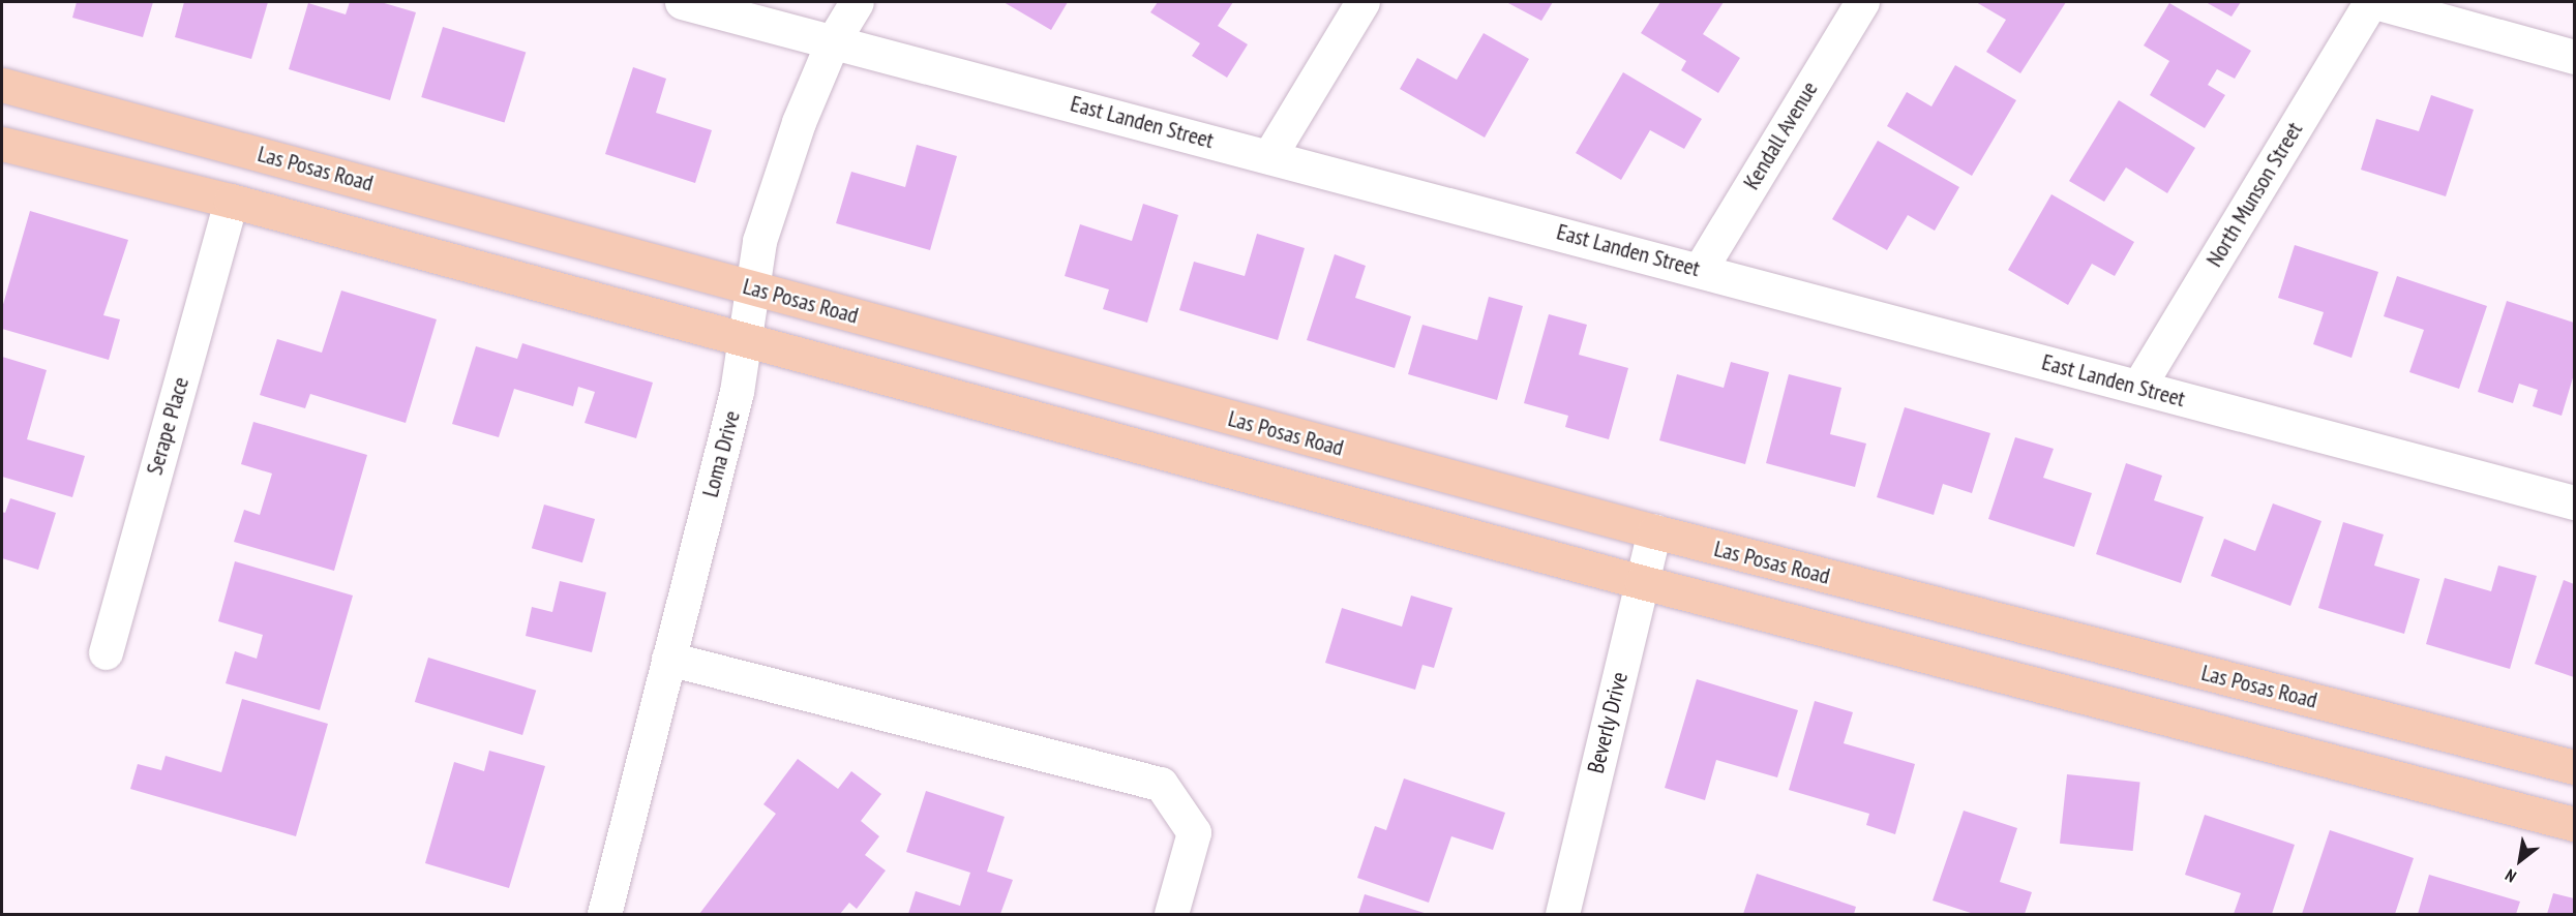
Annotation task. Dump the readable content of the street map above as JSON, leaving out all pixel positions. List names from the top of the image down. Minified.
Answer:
{"streets":{"main road":["Las Posas Road"],"street":["East Landen Street","Kendall Avenue","North Munson Street","Serape Place","Loma Drive","Beverly Drive"]},"crossings":[["East Landen Street","Kendall Avenue"],["East Landen Street","North Munson Street"],["East Landen Street","Loma Drive"],["Las Posas Road","Loma Drive"],["Las Posas Road","Beverly Drive"]],"north":"bottom left"}
